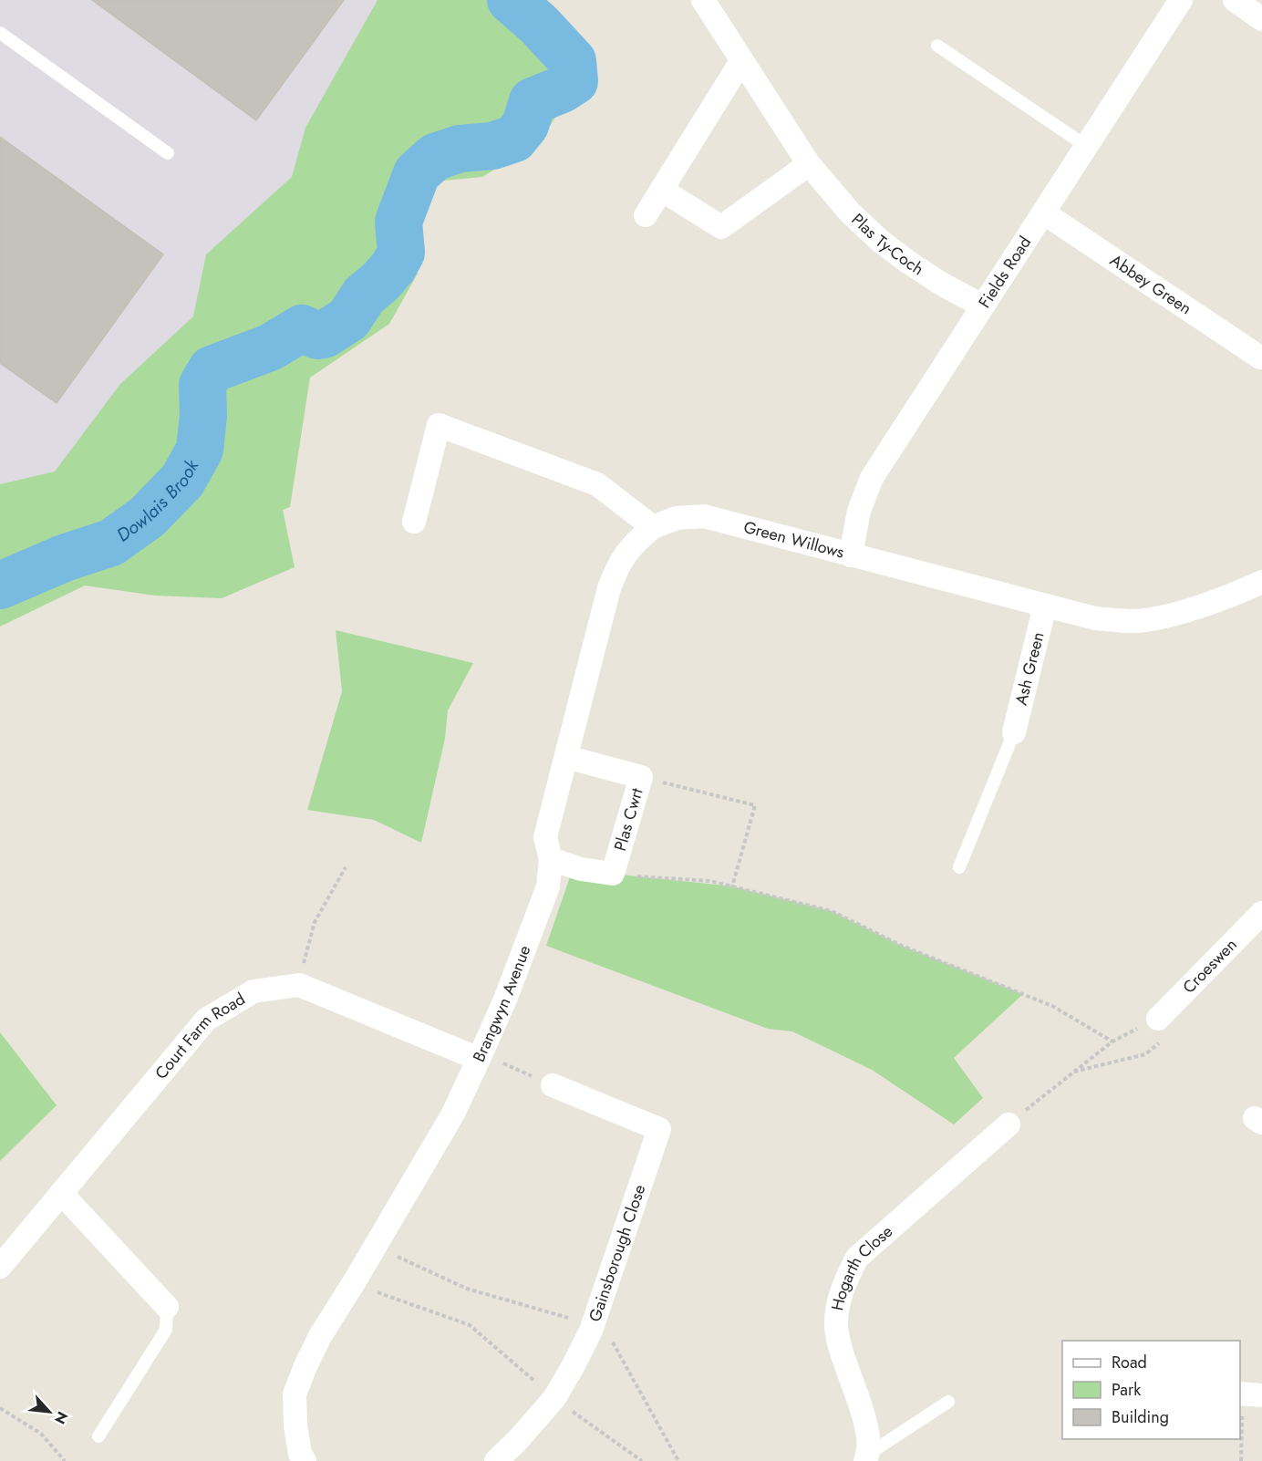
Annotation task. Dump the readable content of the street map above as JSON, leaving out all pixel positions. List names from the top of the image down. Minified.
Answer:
{"streets":{"street":["Plas Ty-Coch","Fields Road","Abbey Green","Green Willows","Ash Green","Plas Cwrt","Croeswen","Brangwyn Avenue","Court Farm Road","Gainsborough Close","Hogarth Close"]},"crossings":[["Plas Ty-Coch","Fields Road"],["Fields Road","Abbey Green"],["Fields Road","Green Willows"],["Green Willows","Ash Green"],["Green Willows","Brangwyn Avenue"],["Plas Cwrt","Brangwyn Avenue"]],"water":["Dowlais Brook"],"legend":["Road","Park","Building"],"north":"bottom right"}
